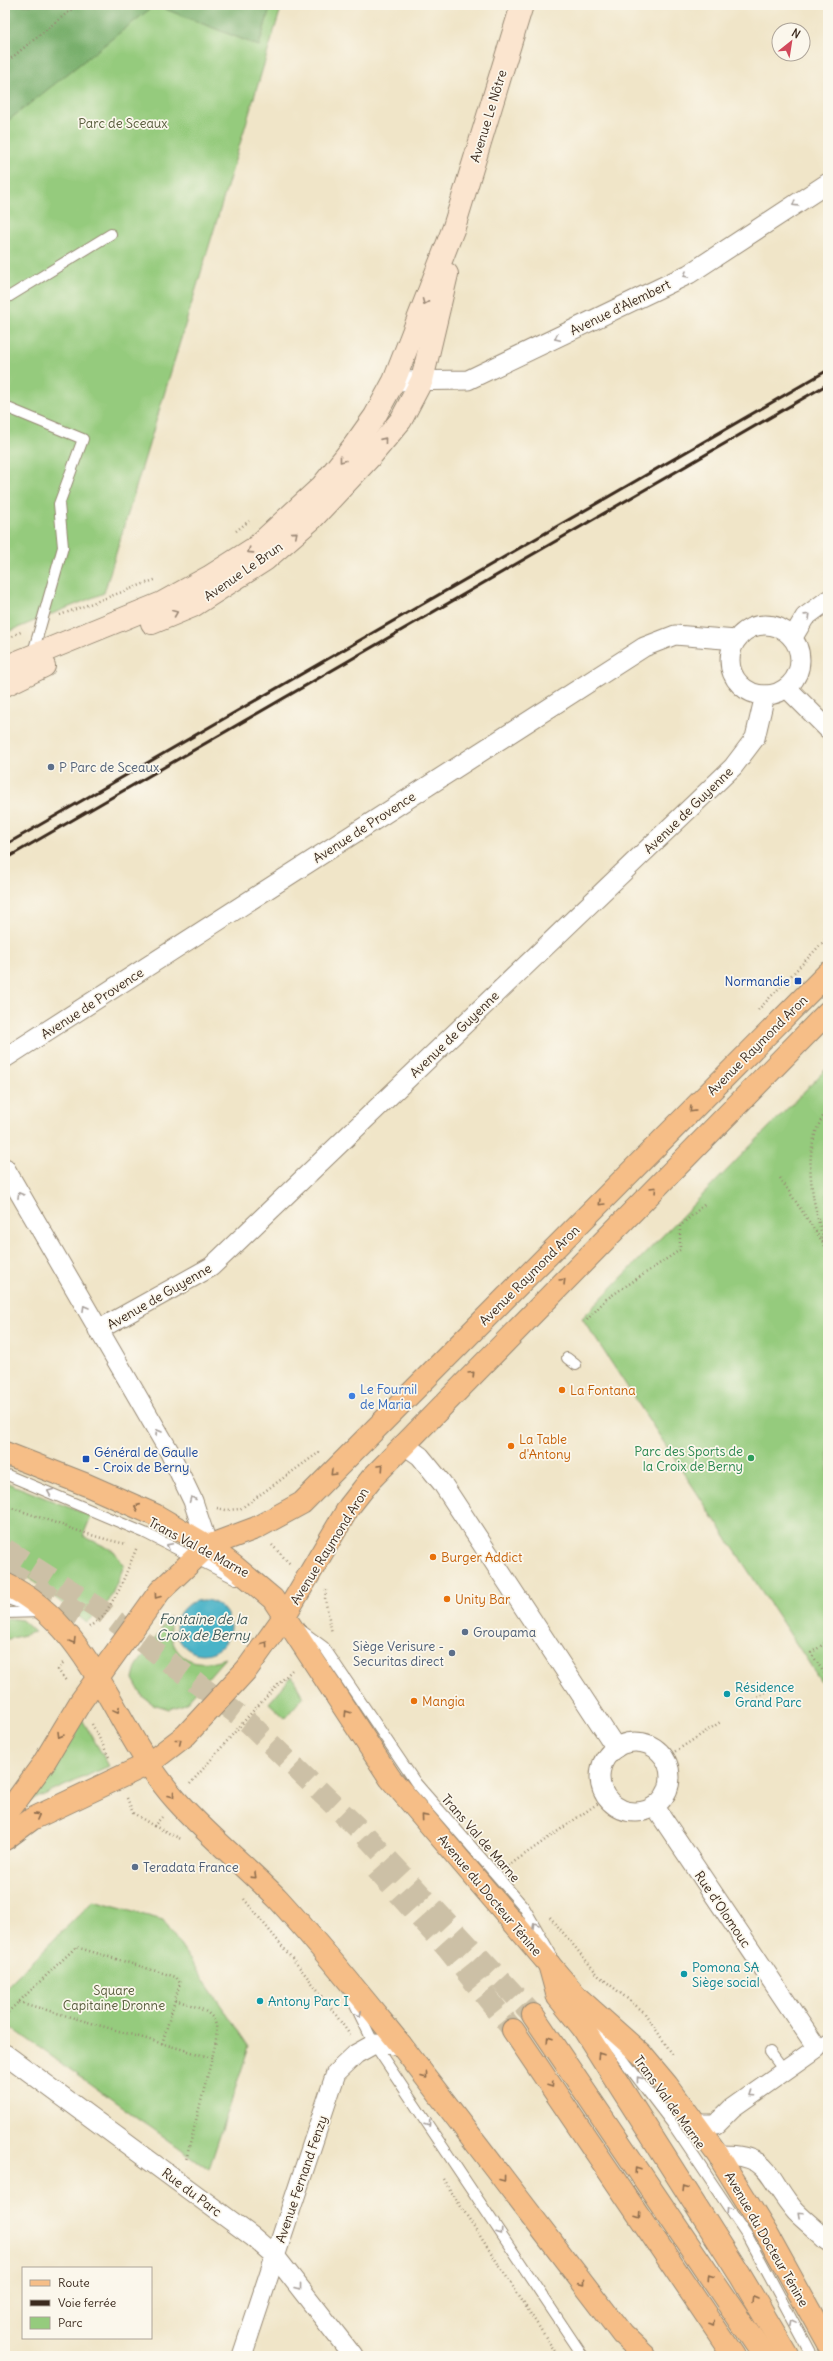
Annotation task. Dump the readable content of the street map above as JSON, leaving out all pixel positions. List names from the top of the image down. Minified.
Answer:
{"streets":{"main road":["Avenue Le Nôtre","Avenue Le Brun","Avenue Raymond Aron","Avenue du Docteur Ténine"],"street":["Avenue d'Alembert","Avenue de Guyenne","Avenue de Provence","Rue d'Olomouc","Avenue Fernand Fenzy","Rue du Parc"],"lane":["Trans Val de Marne"]},"crossings":[["Avenue Le Nôtre","Avenue d'Alembert"],["Avenue Le Nôtre","Avenue Le Brun"],["Avenue d'Alembert","Avenue Le Brun"],["Avenue de Guyenne","Avenue de Provence"],["Avenue Raymond Aron","Trans Val de Marne"],["Avenue Raymond Aron","Avenue du Docteur Ténine"],["Trans Val de Marne","Avenue du Docteur Ténine"],["Avenue du Docteur Ténine","Rue d'Olomouc"],["Avenue Fernand Fenzy","Rue du Parc"]],"one_way":["Avenue d'Alembert","Trans Val de Marne"],"water":["Fontaine de la Croix de Berny"],"parks":["Parc de Sceaux","Square Capitaine Dronne"],"places":{"other":["P Parc de Sceaux","La Fontana","Le Fournil de Maria","La Table d'Antony","Parc des Sports de la Croix de Berny","Burger Addict","Unity Bar","Groupama","Siège Verisure - Securitas direct","Résidence Grand Parc","Mangia","Teradata France","Pomona SA Siège social","Antony Parc I"],"transit":["Normandie","Général de Gaulle - Croix de Berny"]},"legend":["Route","Voie ferrée","Parc"],"north":"top right"}
